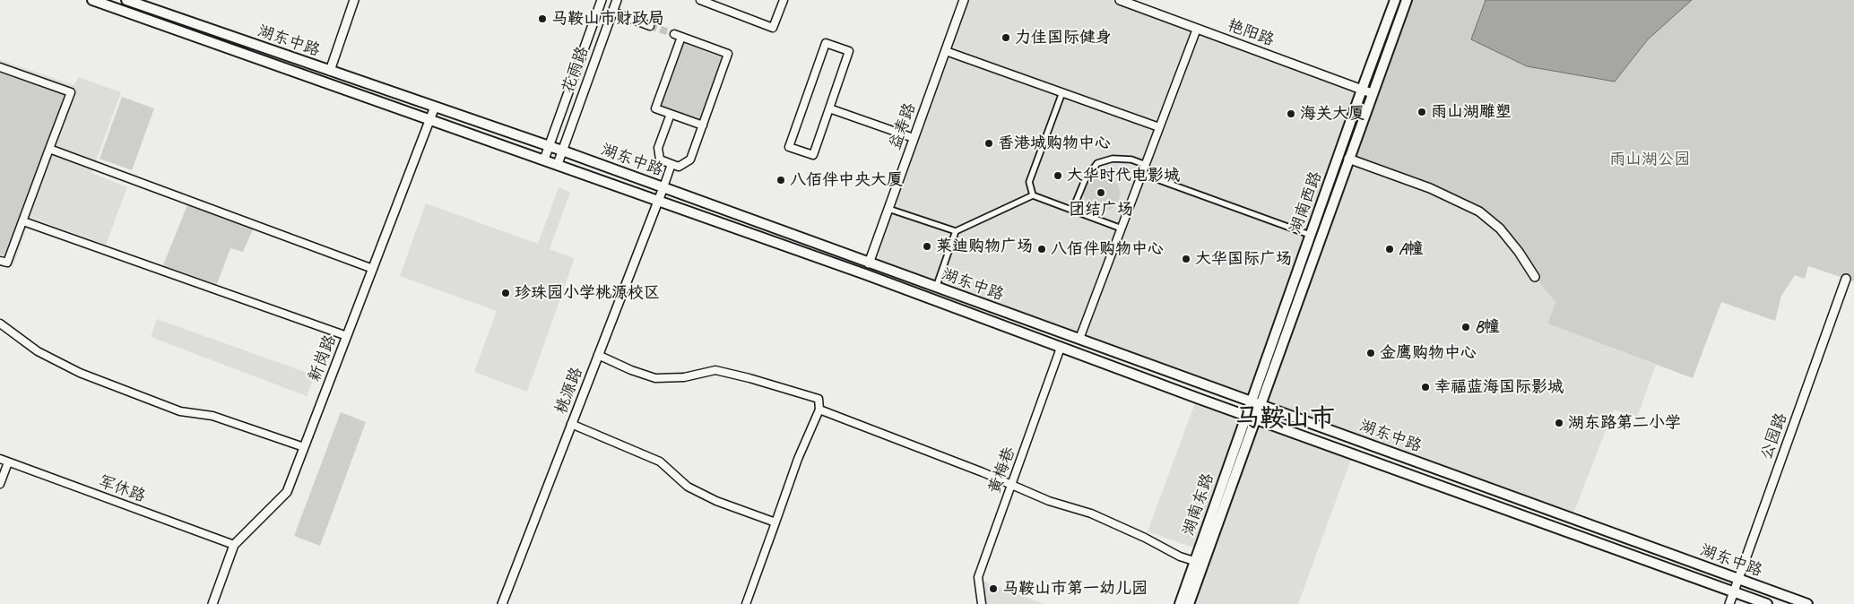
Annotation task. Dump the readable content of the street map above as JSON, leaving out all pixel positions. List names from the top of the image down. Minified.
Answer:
{"streets":{"main road":["湖东中路","湖南西路","湖南东路"],"street":["艳阳路","花雨路","益寿路","新岗路","桃源路","公园路","黄梅巷","军休路"]},"crossings":[["艳阳路","湖南西路"],["湖东中路","花雨路"],["湖东中路","益寿路"],["湖东中路","湖南西路"],["湖东中路","新岗路"],["湖东中路","桃源路"],["湖东中路","公园路"],["湖东中路","黄梅巷"],["湖东中路","湖南东路"],["新岗路","军休路"]],"districts":["马鞍山市"],"parks":["雨山湖公园"],"places":["马鞍山市财政局","力佳国际健身","雨山湖雕塑","海关大厦","香港城购物中心","大华时代电影城","八佰伴中央大厦","团结广场","莱迪购物广场","八佰伴购物中心","A幢","大华国际广场","珍珠园小学桃源校区","B幢","金鹰购物中心","幸福蓝海国际影城","湖东路第二小学","马鞍山市第一幼儿园"]}
